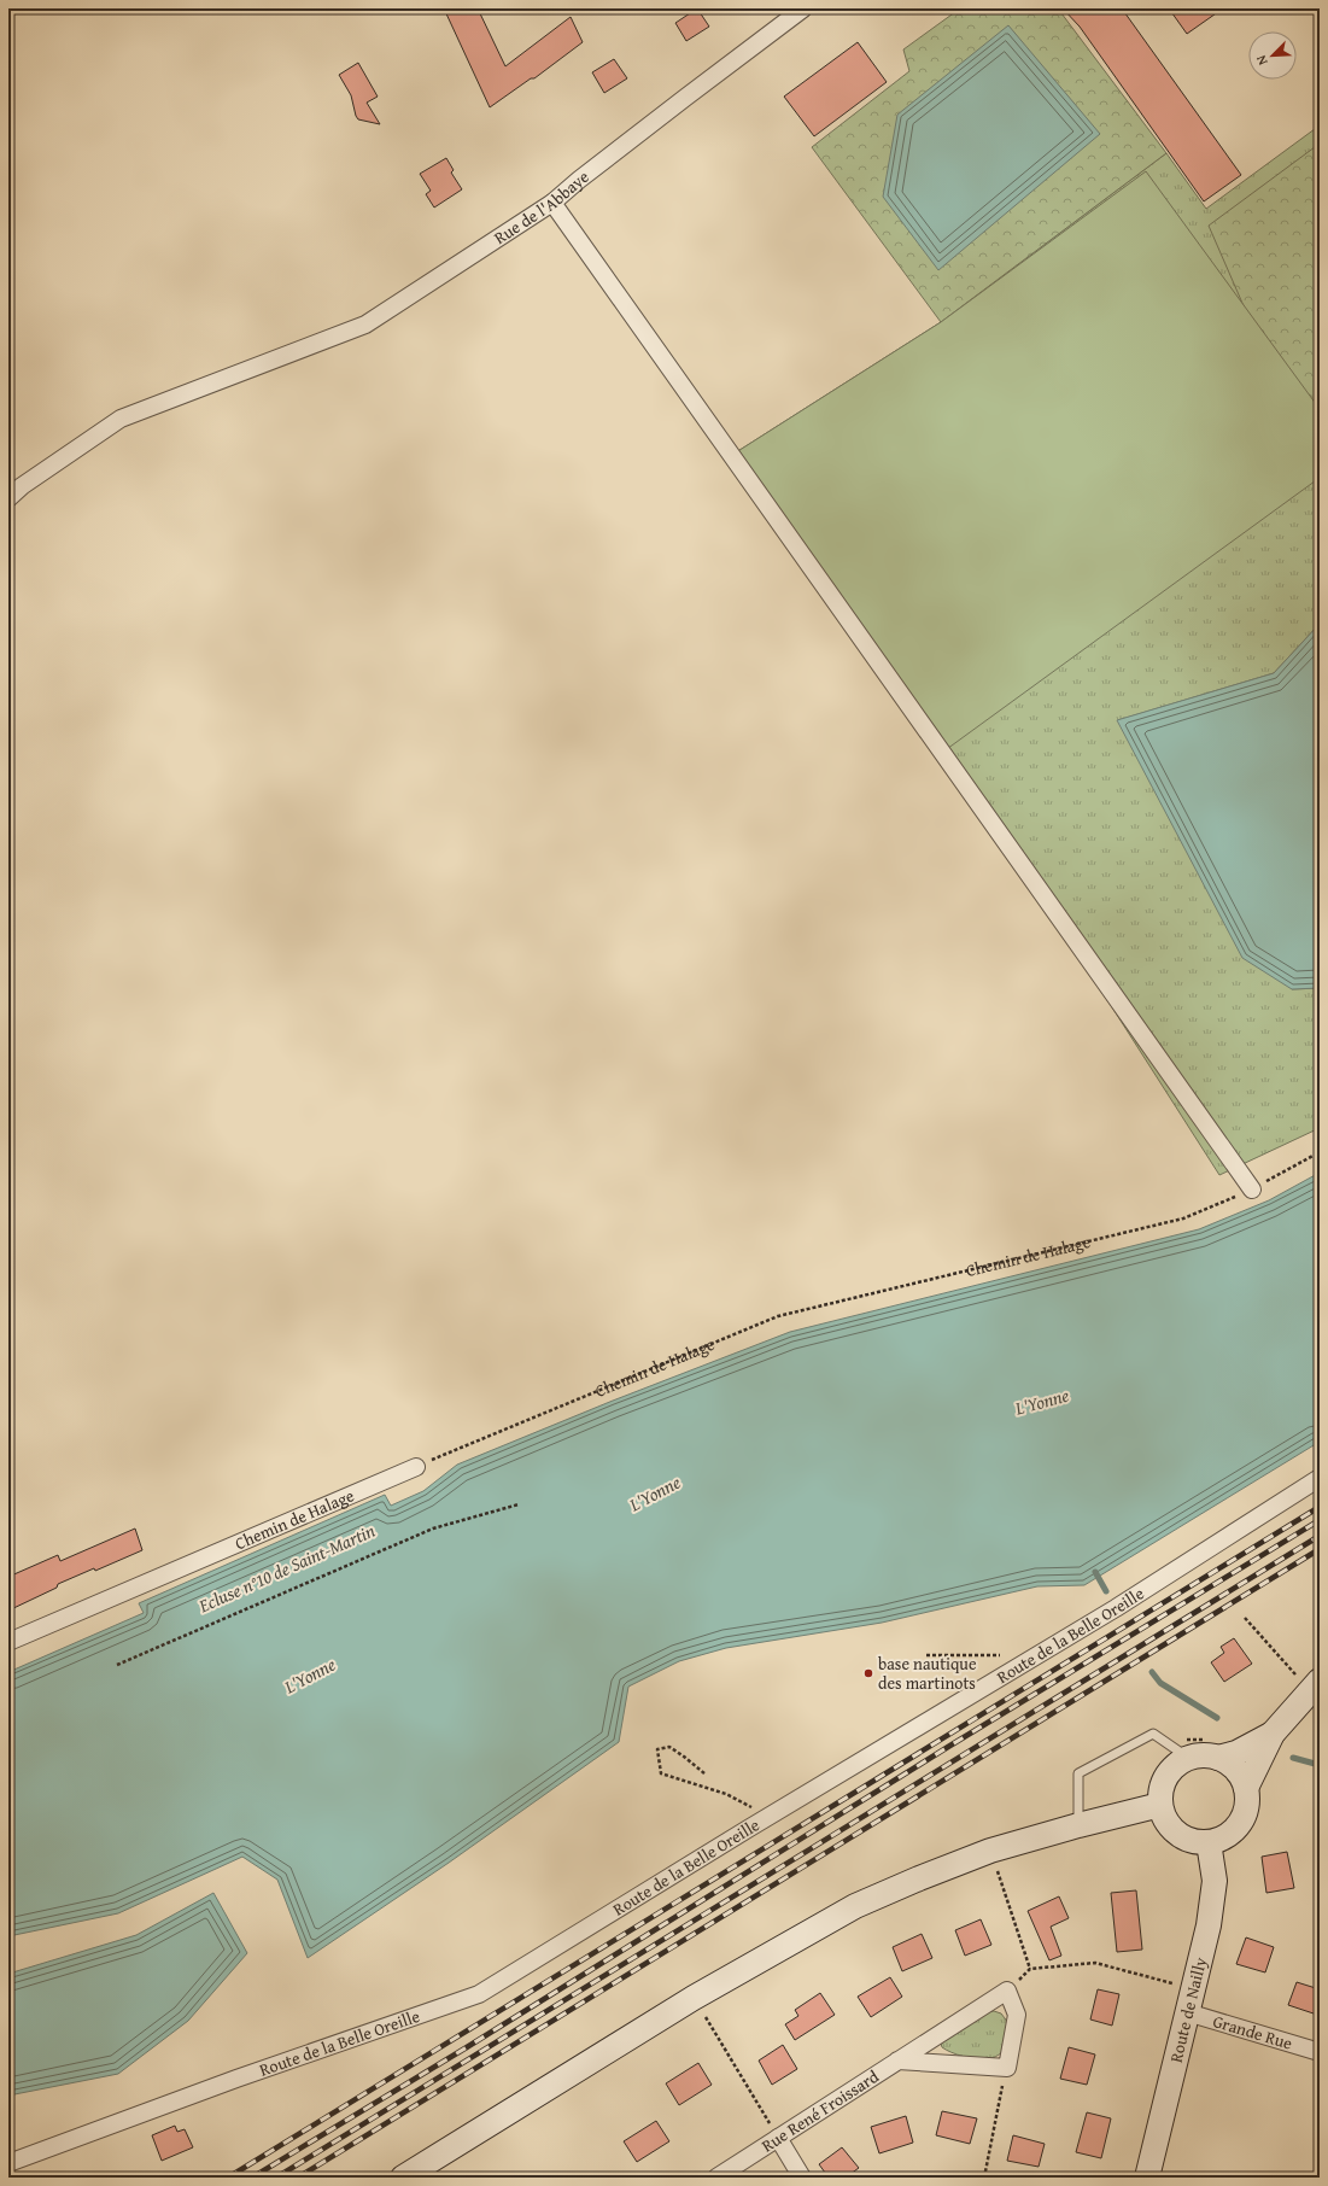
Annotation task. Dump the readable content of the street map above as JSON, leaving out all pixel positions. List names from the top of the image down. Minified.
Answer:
{"streets":{"main road":["Route de Nailly"],"street":["Rue de l'Abbaye","Chemin de Halage","Route de la Belle Oreille","Grande Rue","Rue René Froissard"]},"crossings":[["Route de Nailly","Grande Rue"]],"water":["L'Yonne","Ecluse n°10 de Saint-Martin"],"places":["base nautique des martinots"],"north":"bottom left"}
